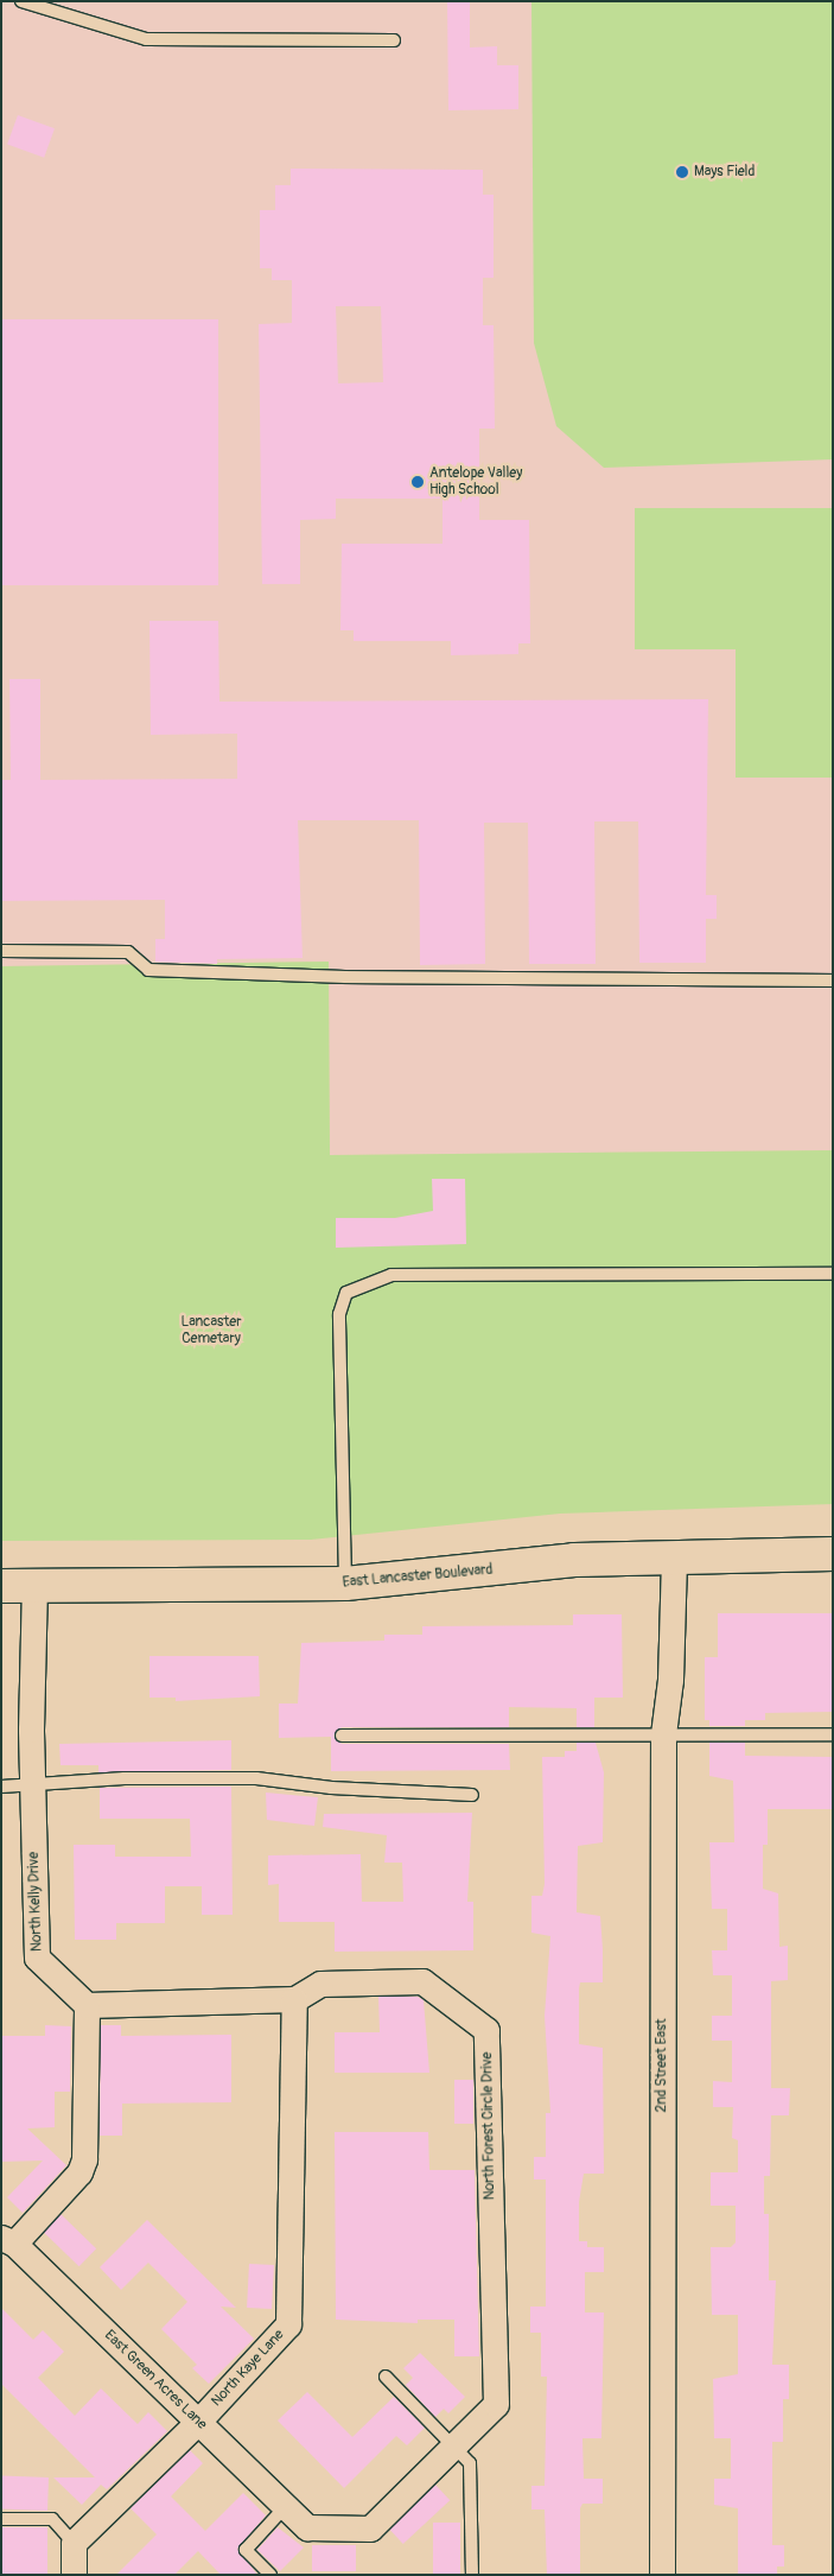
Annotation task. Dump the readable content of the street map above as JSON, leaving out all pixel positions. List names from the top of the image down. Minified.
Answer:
{"streets":{"main road":["East Lancaster Boulevard"],"street":["North Kelly Drive","2nd Street East","North Forest Circle Drive","North Kaye Lane","East Green Acres Lane"]},"crossings":[["East Lancaster Boulevard","North Kelly Drive"],["East Lancaster Boulevard","2nd Street East"],["North Kelly Drive","North Forest Circle Drive"],["North Forest Circle Drive","North Kaye Lane"],["North Forest Circle Drive","East Green Acres Lane"],["North Kaye Lane","East Green Acres Lane"]],"parks":["Lancaster Cemetary"],"places":["Mays Field","Antelope Valley High School"]}
